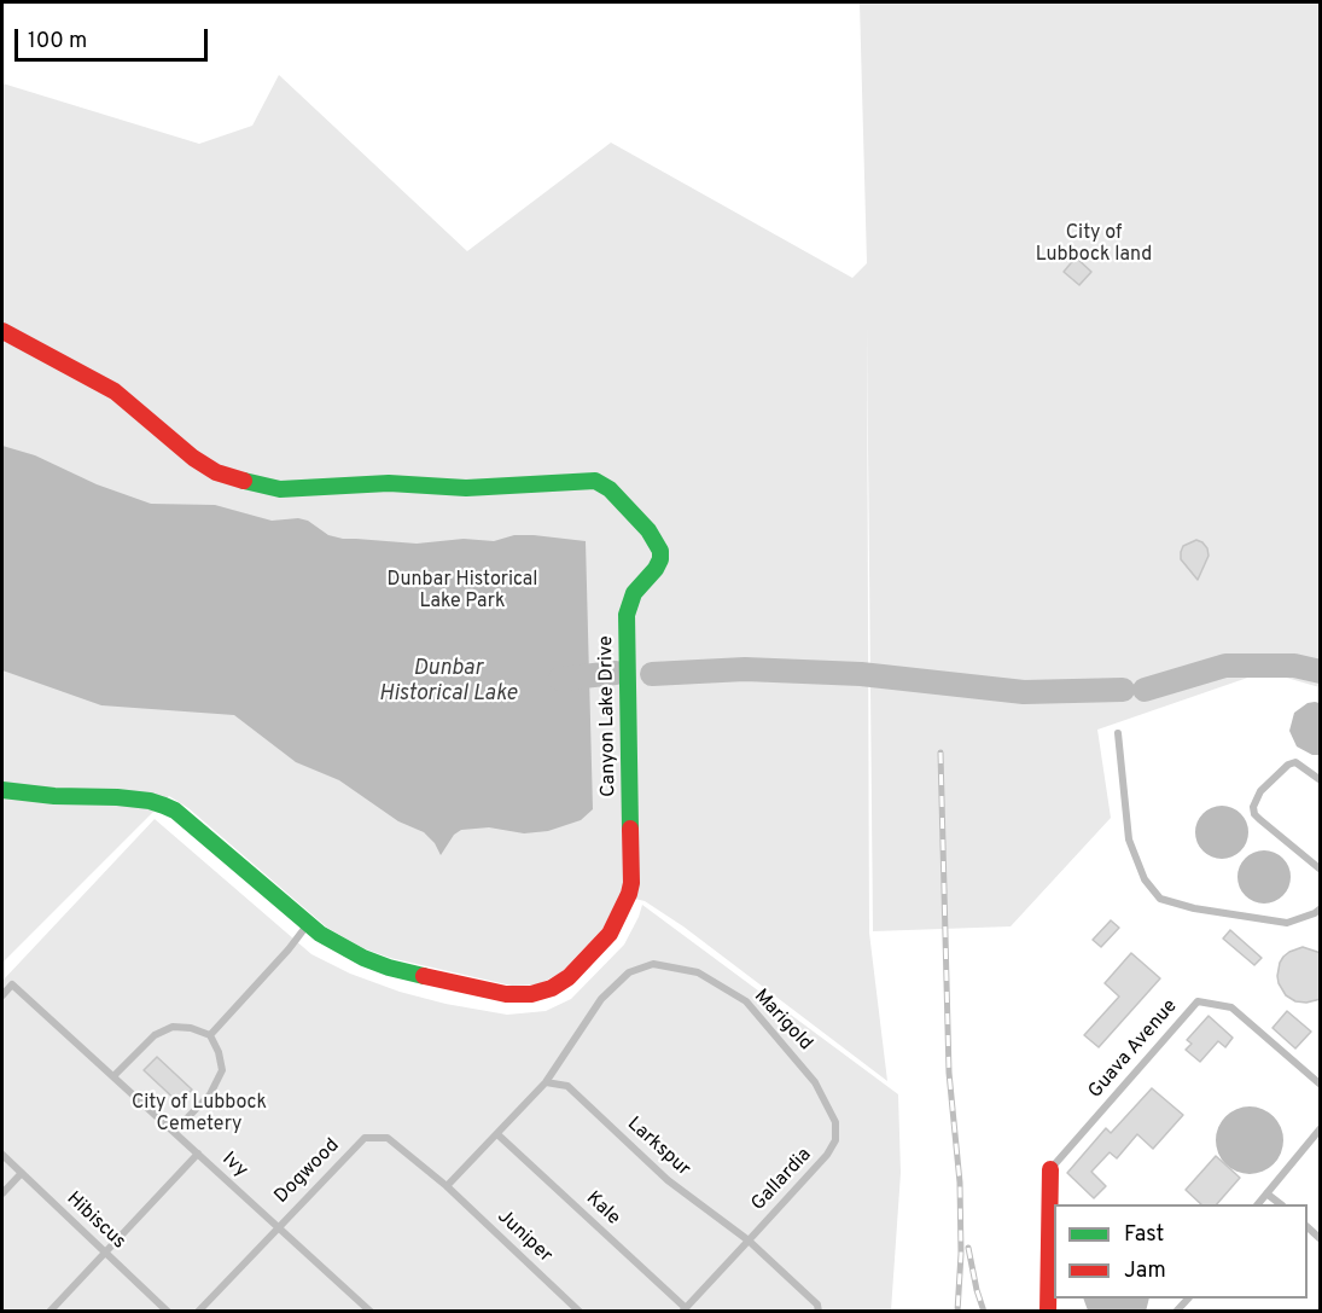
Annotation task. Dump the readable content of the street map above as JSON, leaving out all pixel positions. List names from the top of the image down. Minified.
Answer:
{"streets":{"street":["Canyon Lake Drive"],"lane":["Marigold","Guava Avenue","Larkspur","Ivy","Dogwood","Gallardia","Kale","Hibiscus","Juniper"]},"crossings":[["Marigold","Larkspur"],["Marigold","Gallardia"],["Larkspur","Gallardia"],["Ivy","Dogwood"],["Dogwood","Juniper"],["Gallardia","Kale"]],"water":["Dunbar Historical Lake"],"parks":["City of Lubbock land","Dunbar Historical Lake Park","City of Lubbock Cemetery"],"legend":["Fast","Jam"],"scale_bar":"100 m"}
